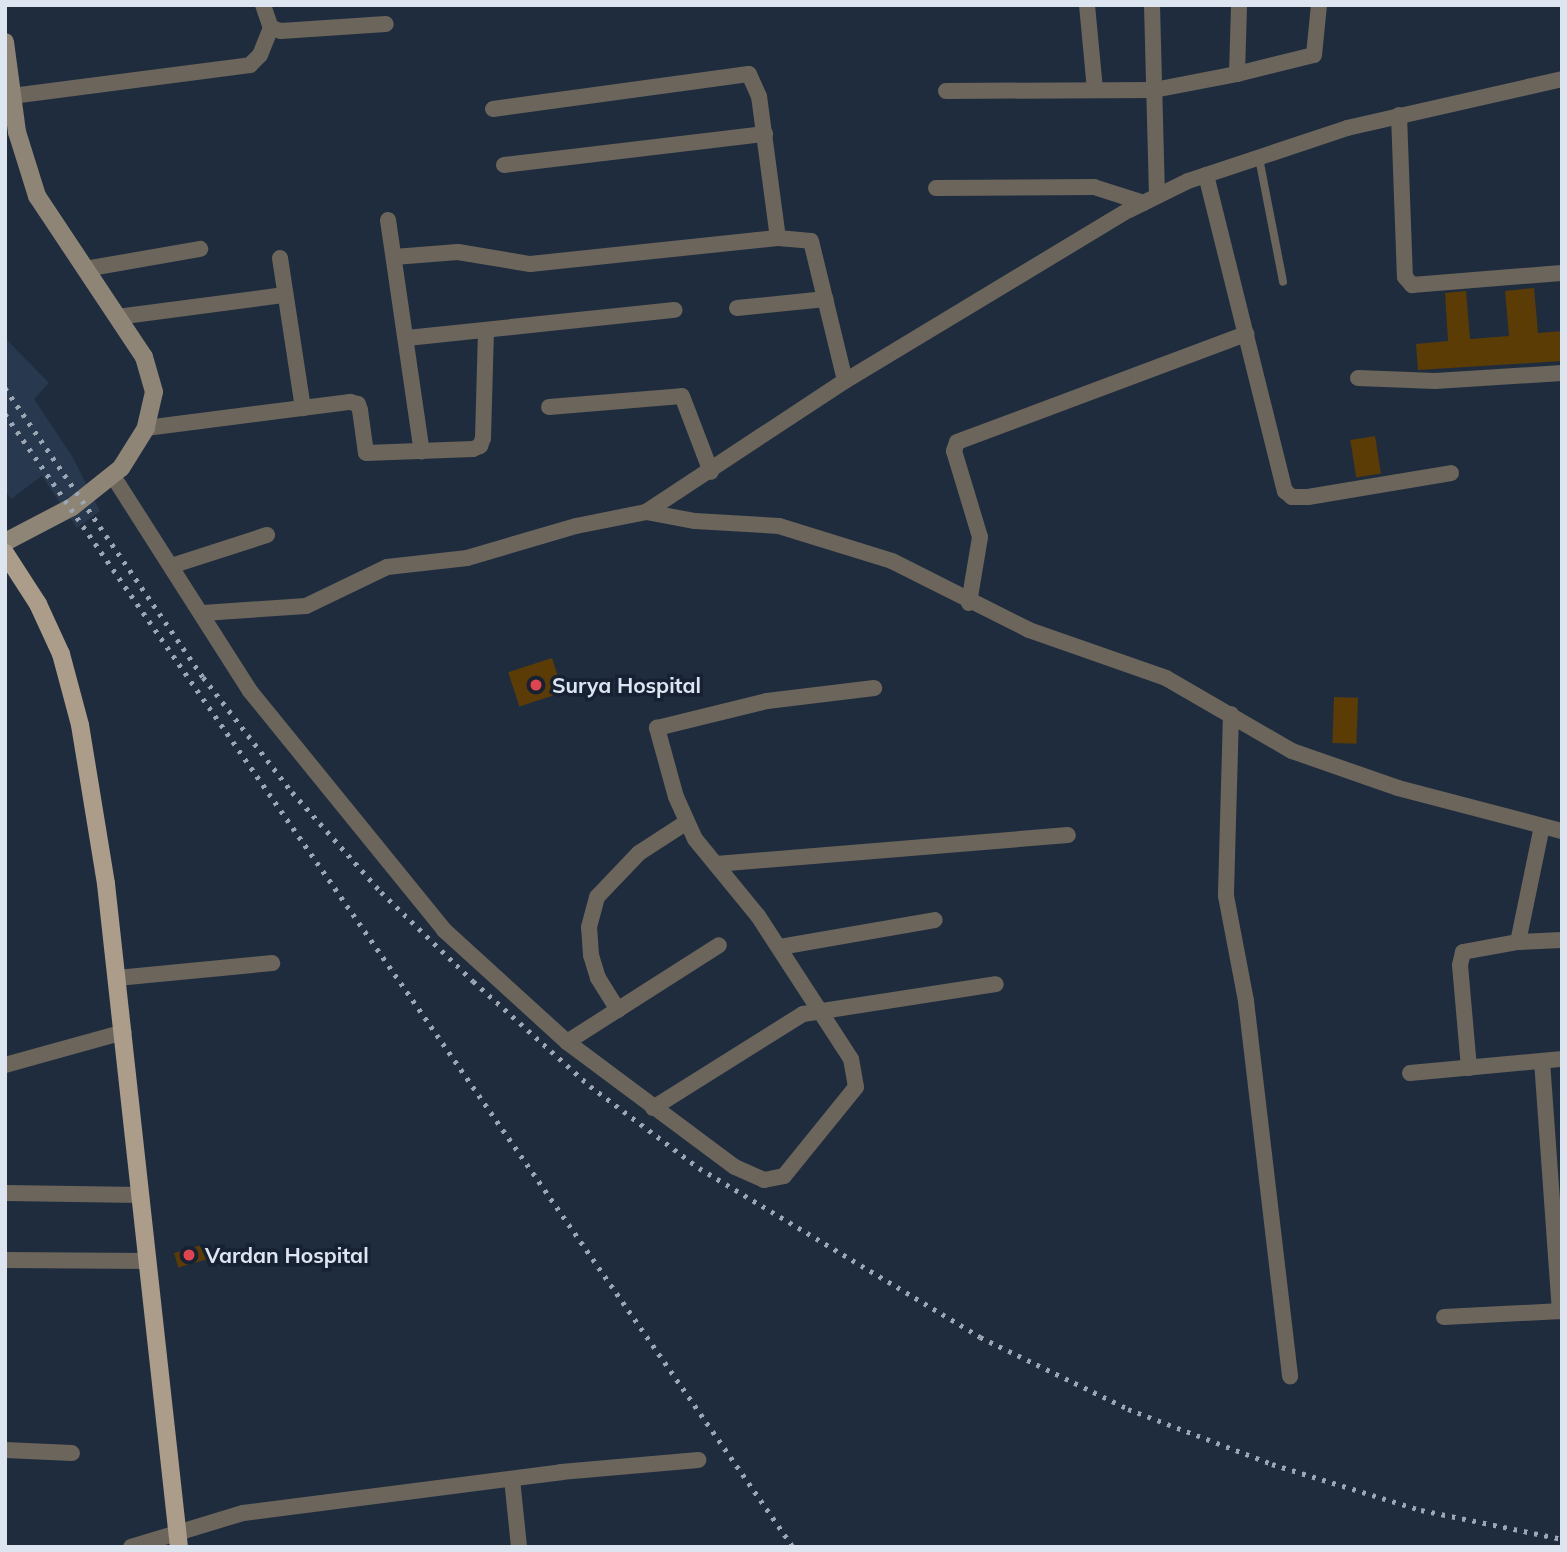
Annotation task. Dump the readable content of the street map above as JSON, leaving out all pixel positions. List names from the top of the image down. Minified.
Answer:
{"places":["Surya Hospital","Vardan Hospital"]}
